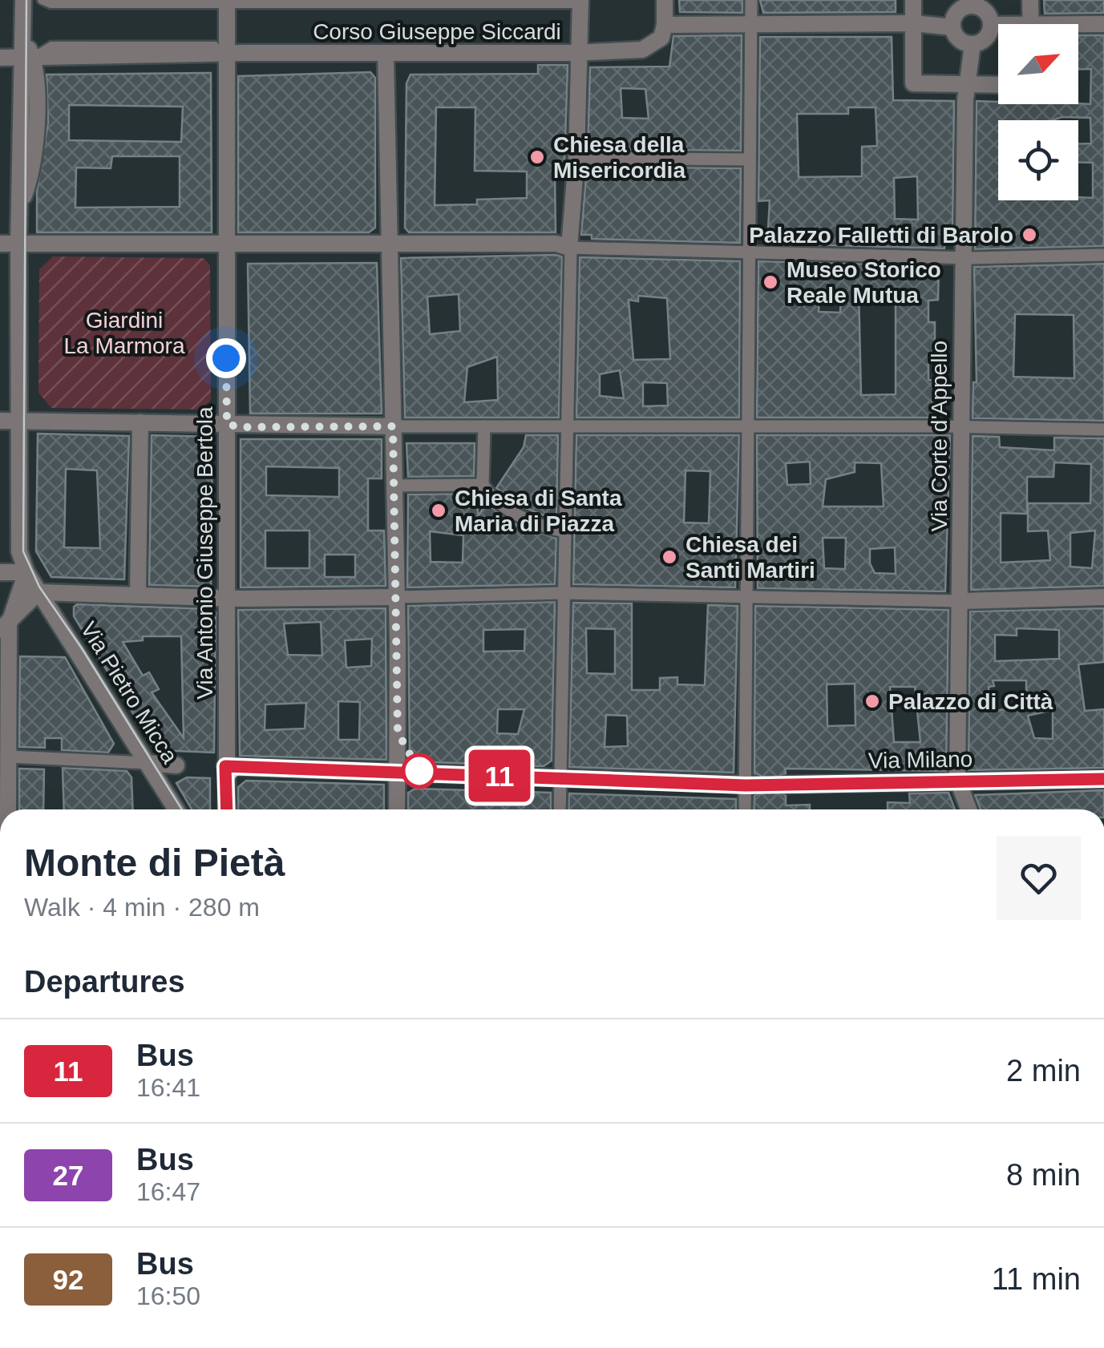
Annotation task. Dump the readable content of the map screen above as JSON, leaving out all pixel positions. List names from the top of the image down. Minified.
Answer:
{"streets":{"street":["Corso Giuseppe Siccardi","Via Corte d'Appello","Via Antonio Giuseppe Bertola","Via Pietro Micca","Via Milano"]},"crossings":[["Corso Giuseppe Siccardi","Via Antonio Giuseppe Bertola"],["Via Corte d'Appello","Via Milano"]],"parks":["Giardini La Marmora"],"places":["Chiesa della Misericordia","Palazzo Falletti di Barolo","Museo Storico Reale Mutua","Chiesa di Santa Maria di Piazza","Chiesa dei Santi Martiri","Palazzo di Città"],"lines":["bus line 11"],"north":"top right","page":{"on_map":"11","heading":[["Monte di Pietà","Walk · 4 min · 280 m"],"Departures"],"list":[{"mark":"11","name":"Bus","note":"16:41","value":"2 min"},{"mark":"27","name":"Bus","note":"16:47","value":"8 min"},{"mark":"92","name":"Bus","note":"16:50","value":"11 min"}]}}
